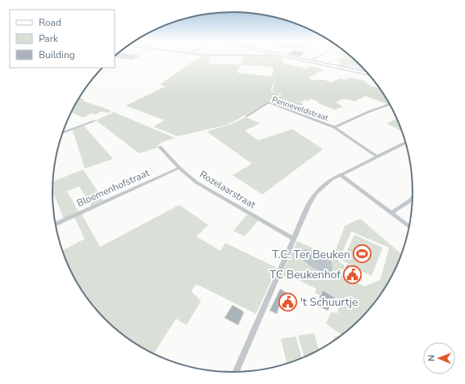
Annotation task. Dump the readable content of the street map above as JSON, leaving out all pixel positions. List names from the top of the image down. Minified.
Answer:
{"streets":{"street":["Penneveldstraat","Bloemenhofstraat","Rozelaarstraat"]},"crossings":[["Bloemenhofstraat","Rozelaarstraat"]],"places":{"sports":["T.C. Ter Beuken"],"public building":["TC Beukenhof","'t Schuurtje"]},"legend":["Road","Park","Building"],"north":"left"}
